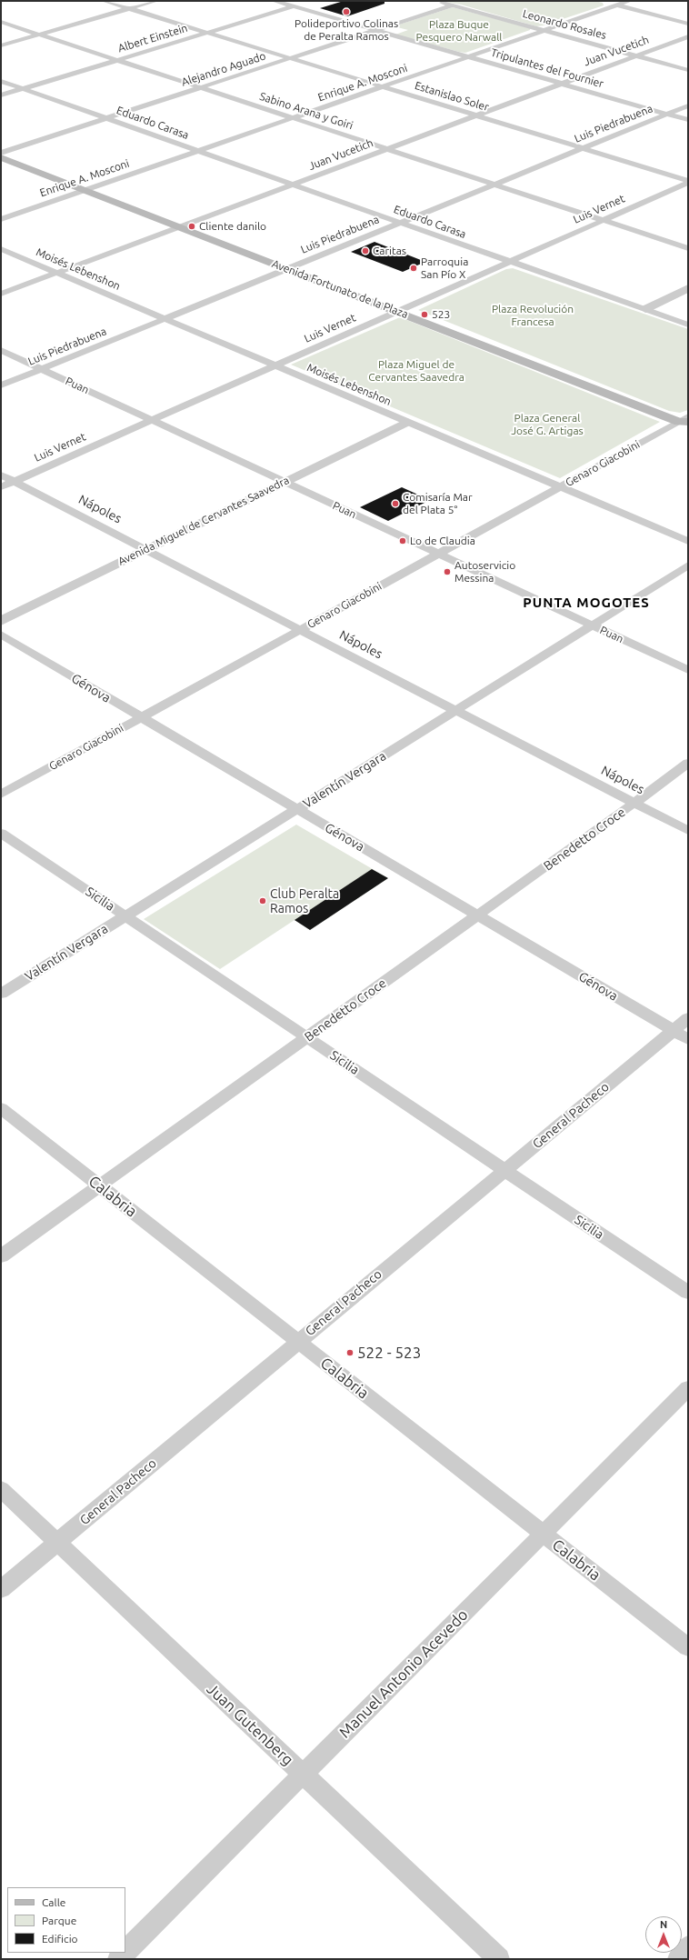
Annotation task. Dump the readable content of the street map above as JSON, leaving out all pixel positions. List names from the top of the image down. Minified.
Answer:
{"streets":{"main road":["Avenida Fortunato de la Plaza"],"street":["Leonardo Rosales","Albert Einstein","Juan Vucetich","Tripulantes del Fournier","Alejandro Aguado","Enrique A. Mosconi","Estanislao Soler","Sabino Arana y Goiri","Eduardo Carasa","Luis Piedrabuena","Luis Vernet","Moisés Lebenshon","Puan","Genaro Giacobini","Nápoles","Avenida Miguel de Cervantes Saavedra","Génova","Valentín Vergara","Benedetto Croce","Sicilia","General Pacheco","Calabria","Manuel Antonio Acevedo","Juan Gutenberg"]},"crossings":[["Leonardo Rosales","Juan Vucetich"],["Leonardo Rosales","Alejandro Aguado"],["Leonardo Rosales","Enrique A. Mosconi"],["Albert Einstein","Tripulantes del Fournier"],["Albert Einstein","Estanislao Soler"],["Albert Einstein","Sabino Arana y Goiri"],["Albert Einstein","Eduardo Carasa"],["Juan Vucetich","Tripulantes del Fournier"],["Juan Vucetich","Estanislao Soler"],["Juan Vucetich","Sabino Arana y Goiri"],["Juan Vucetich","Eduardo Carasa"],["Juan Vucetich","Moisés Lebenshon"],["Juan Vucetich","Avenida Fortunato de la Plaza"],["Tripulantes del Fournier","Alejandro Aguado"],["Tripulantes del Fournier","Enrique A. Mosconi"],["Tripulantes del Fournier","Luis Piedrabuena"],["Alejandro Aguado","Estanislao Soler"],["Alejandro Aguado","Sabino Arana y Goiri"],["Alejandro Aguado","Eduardo Carasa"],["Enrique A. Mosconi","Estanislao Soler"],["Enrique A. Mosconi","Sabino Arana y Goiri"],["Enrique A. Mosconi","Eduardo Carasa"],["Enrique A. Mosconi","Avenida Fortunato de la Plaza"],["Estanislao Soler","Luis Piedrabuena"],["Estanislao Soler","Luis Vernet"],["Sabino Arana y Goiri","Luis Piedrabuena"],["Sabino Arana y Goiri","Luis Vernet"],["Eduardo Carasa","Luis Piedrabuena"],["Eduardo Carasa","Luis Vernet"],["Luis Piedrabuena","Moisés Lebenshon"],["Luis Piedrabuena","Avenida Fortunato de la Plaza"],["Luis Piedrabuena","Puan"],["Luis Vernet","Moisés Lebenshon"],["Luis Vernet","Avenida Fortunato de la Plaza"],["Luis Vernet","Puan"],["Luis Vernet","Nápoles"],["Moisés Lebenshon","Genaro Giacobini"],["Moisés Lebenshon","Avenida Miguel de Cervantes Saavedra"],["Avenida Fortunato de la Plaza","Genaro Giacobini"],["Puan","Genaro Giacobini"],["Puan","Avenida Miguel de Cervantes Saavedra"],["Puan","Valentín Vergara"],["Genaro Giacobini","Nápoles"],["Genaro Giacobini","Génova"],["Nápoles","Avenida Miguel de Cervantes Saavedra"],["Nápoles","Valentín Vergara"],["Nápoles","Benedetto Croce"],["Génova","Valentín Vergara"],["Génova","Benedetto Croce"],["Génova","General Pacheco"],["Valentín Vergara","Sicilia"],["Benedetto Croce","Sicilia"],["Benedetto Croce","Calabria"],["Sicilia","General Pacheco"],["General Pacheco","Calabria"],["General Pacheco","Juan Gutenberg"],["Calabria","Manuel Antonio Acevedo"],["Manuel Antonio Acevedo","Juan Gutenberg"]],"districts":["PUNTA MOGOTES"],"parks":["Plaza Buque Pesquero Narwall","Plaza Revolución Francesa","Plaza Miguel de Cervantes Saavedra","Plaza General José G. Artigas"],"places":["Polideportivo Colinas de Peralta Ramos","Cliente danilo","Caritas","Parroquia San Pío X","523","Comisaría Mar del Plata 5°","Lo de Claudia","Autoservicio Messina","Club Peralta Ramos","522 - 523"],"legend":["Calle","Parque","Edificio"],"north":"top"}
